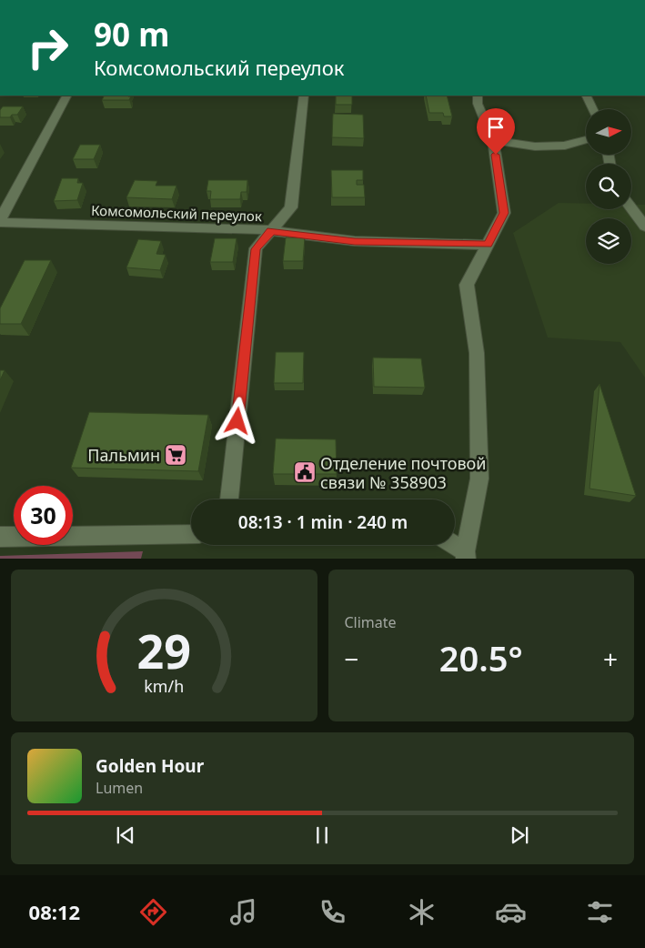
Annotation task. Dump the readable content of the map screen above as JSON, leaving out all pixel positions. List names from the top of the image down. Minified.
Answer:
{"streets":{"street":["Комсомольский переулок"]},"places":{"supermarket":["Пальмин"],"public building":["Отделение почтовой связи № 358903"]},"north":"right","page":{"turn":["90 m","Комсомольский переулок"],"limit":"30","trip":"08:13 · 1 min · 240 m","tile":"Climate","heat":["−","20.5°","+"],"song":["Golden Hour","Lumen"],"tabs":"08:12","gauge":["29","km/h"]}}
